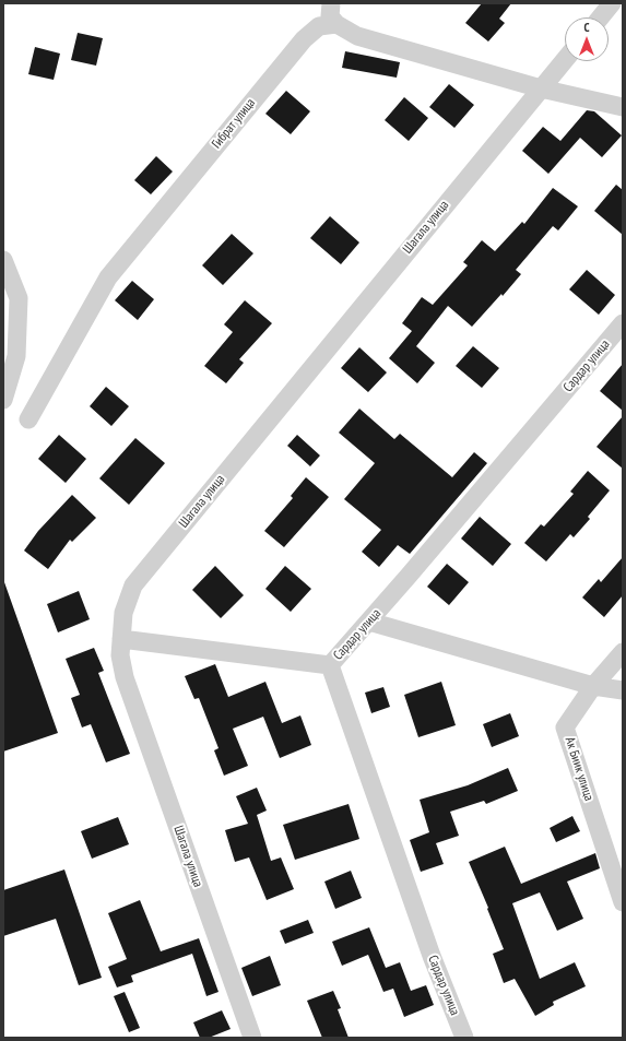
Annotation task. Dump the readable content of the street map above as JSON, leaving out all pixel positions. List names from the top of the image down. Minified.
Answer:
{"streets":{"street":["Гибрат улица","Шагала улица","Сардар улица","Ак Биик улица"]},"north":"top"}
